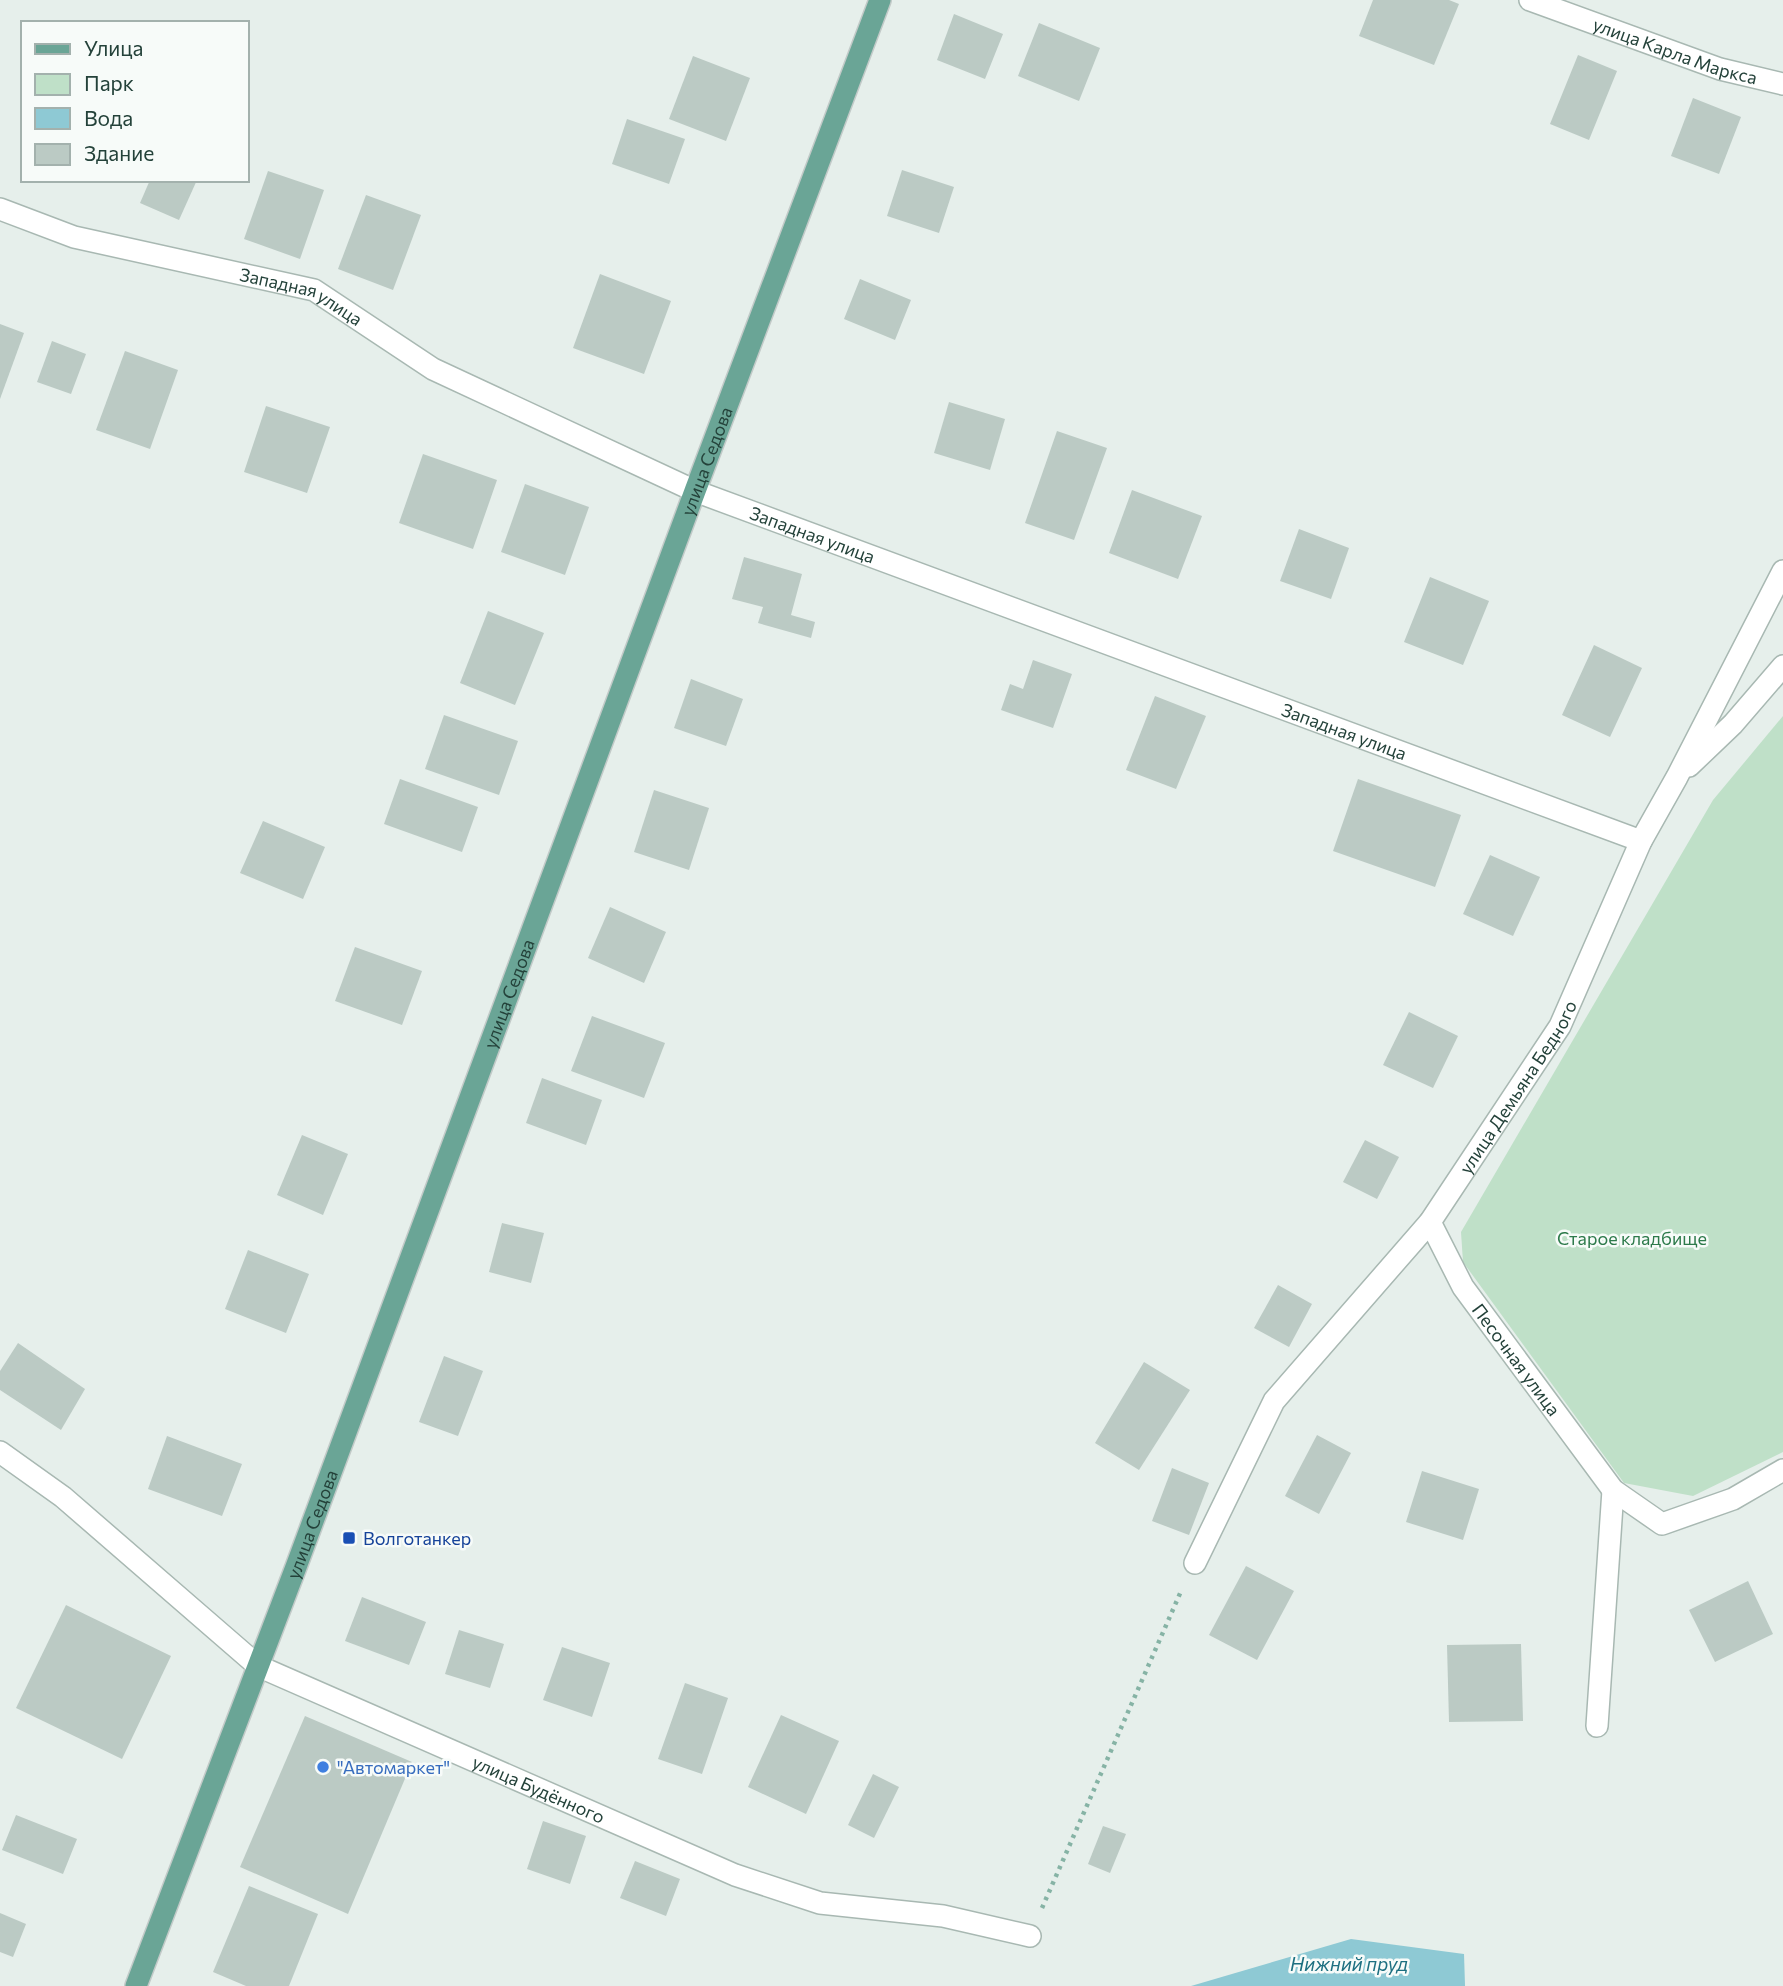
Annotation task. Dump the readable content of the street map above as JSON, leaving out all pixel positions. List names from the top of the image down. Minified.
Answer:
{"streets":{"main road":["улица Седова"],"street":["улица Карла Маркса","Западная улица","улица Демьяна Бедного","Песочная улица","улица Будённого"]},"crossings":[["Западная улица","улица Седова"],["Западная улица","улица Демьяна Бедного"],["улица Седова","улица Будённого"],["улица Демьяна Бедного","Песочная улица"]],"water":["Нижний пруд"],"parks":["Старое кладбище"],"places":{"transit":["Волготанкер"],"other":["\"Автомаркет\""]},"legend":["Улица","Парк","Вода","Здание"]}
